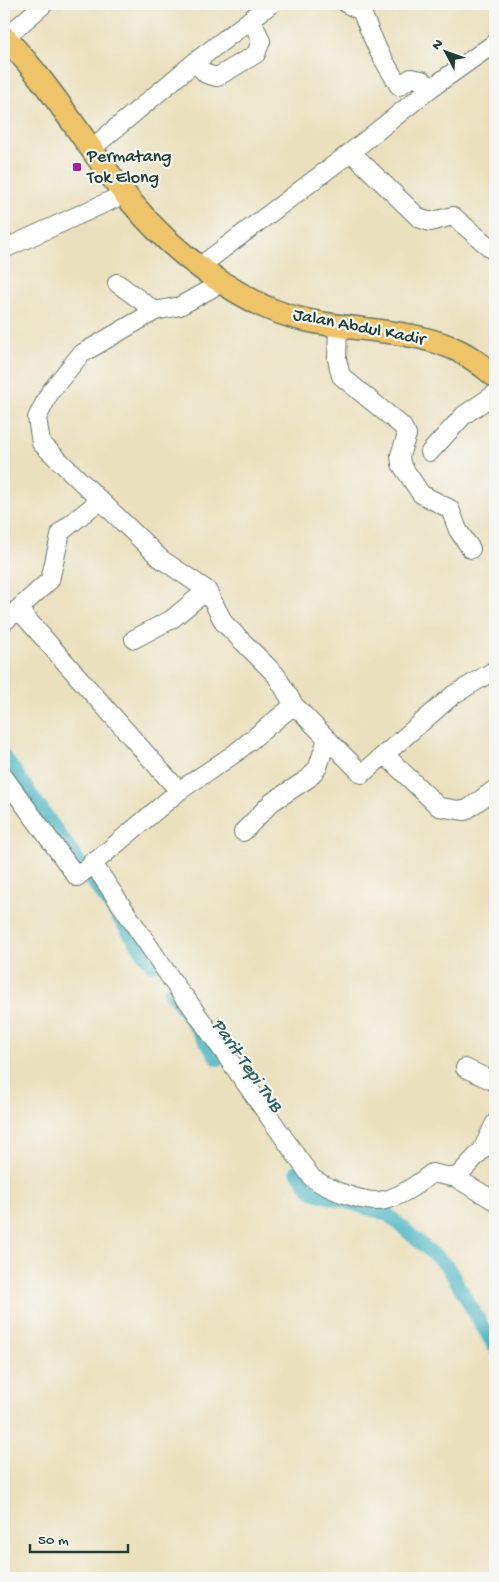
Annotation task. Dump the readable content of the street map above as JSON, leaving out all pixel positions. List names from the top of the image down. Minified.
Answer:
{"streets":{"main road":["Jalan Abdul Kadir"]},"water":["Parit Tepi TNB"],"places":{"transit":["Permatang Tok Elong"]},"scale_bar":"50 m","north":"top left"}
